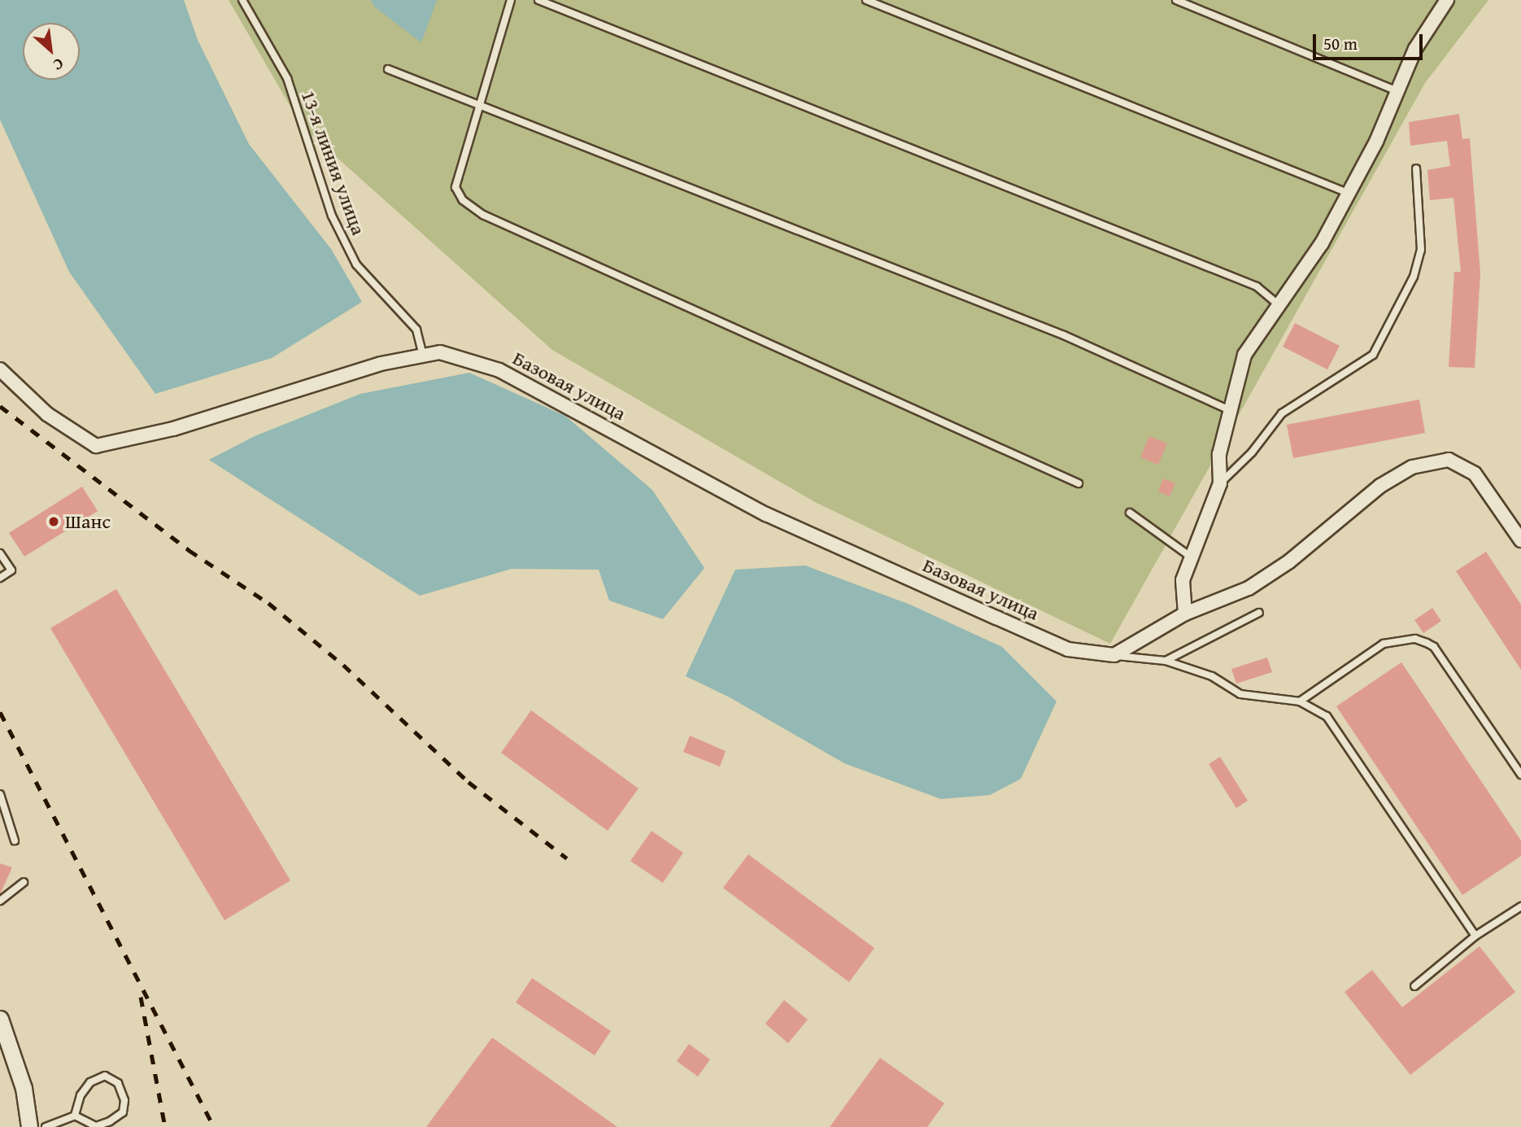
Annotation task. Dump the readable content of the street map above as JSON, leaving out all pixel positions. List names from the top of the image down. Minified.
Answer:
{"streets":{"street":["Базовая улица"],"lane":["13-я линия улица"]},"crossings":[["13-я линия улица","Базовая улица"]],"places":["Шанс"],"scale_bar":"50 m","north":"bottom right"}
